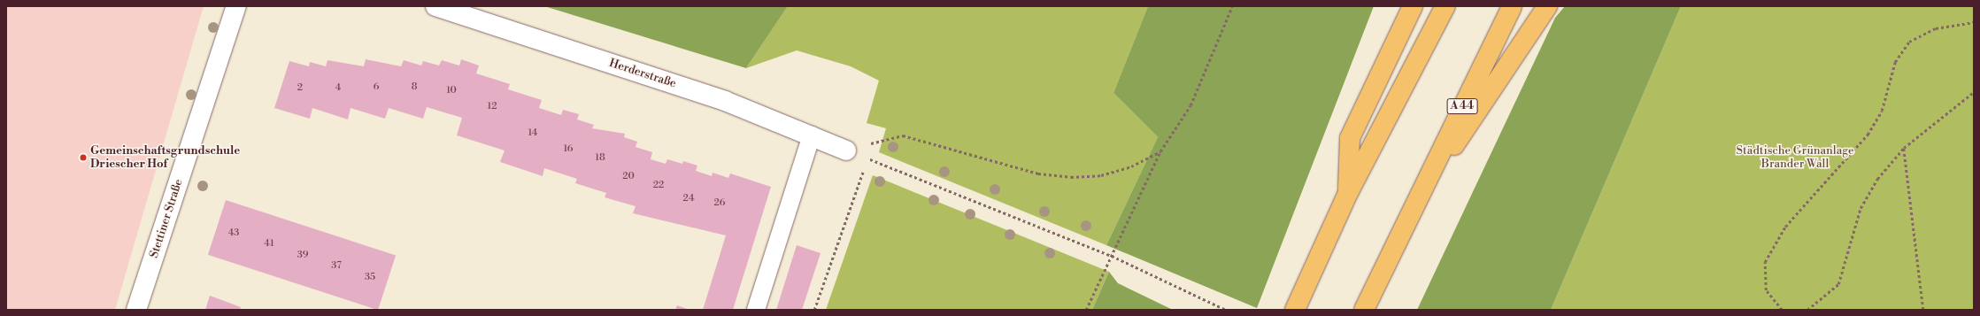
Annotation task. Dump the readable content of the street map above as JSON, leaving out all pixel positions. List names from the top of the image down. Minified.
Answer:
{"streets":{"highway":["A 44"],"street":["Herderstraße","Stettiner Straße"]},"parks":["Städtische Grünanlage Brander Wall"],"places":["Gemeinschaftsgrundschule Driescher Hof"],"house_numbers":["6","8","2","4","10","12","14","16","18","20","22","24","26","43","41","39","37","35"]}
